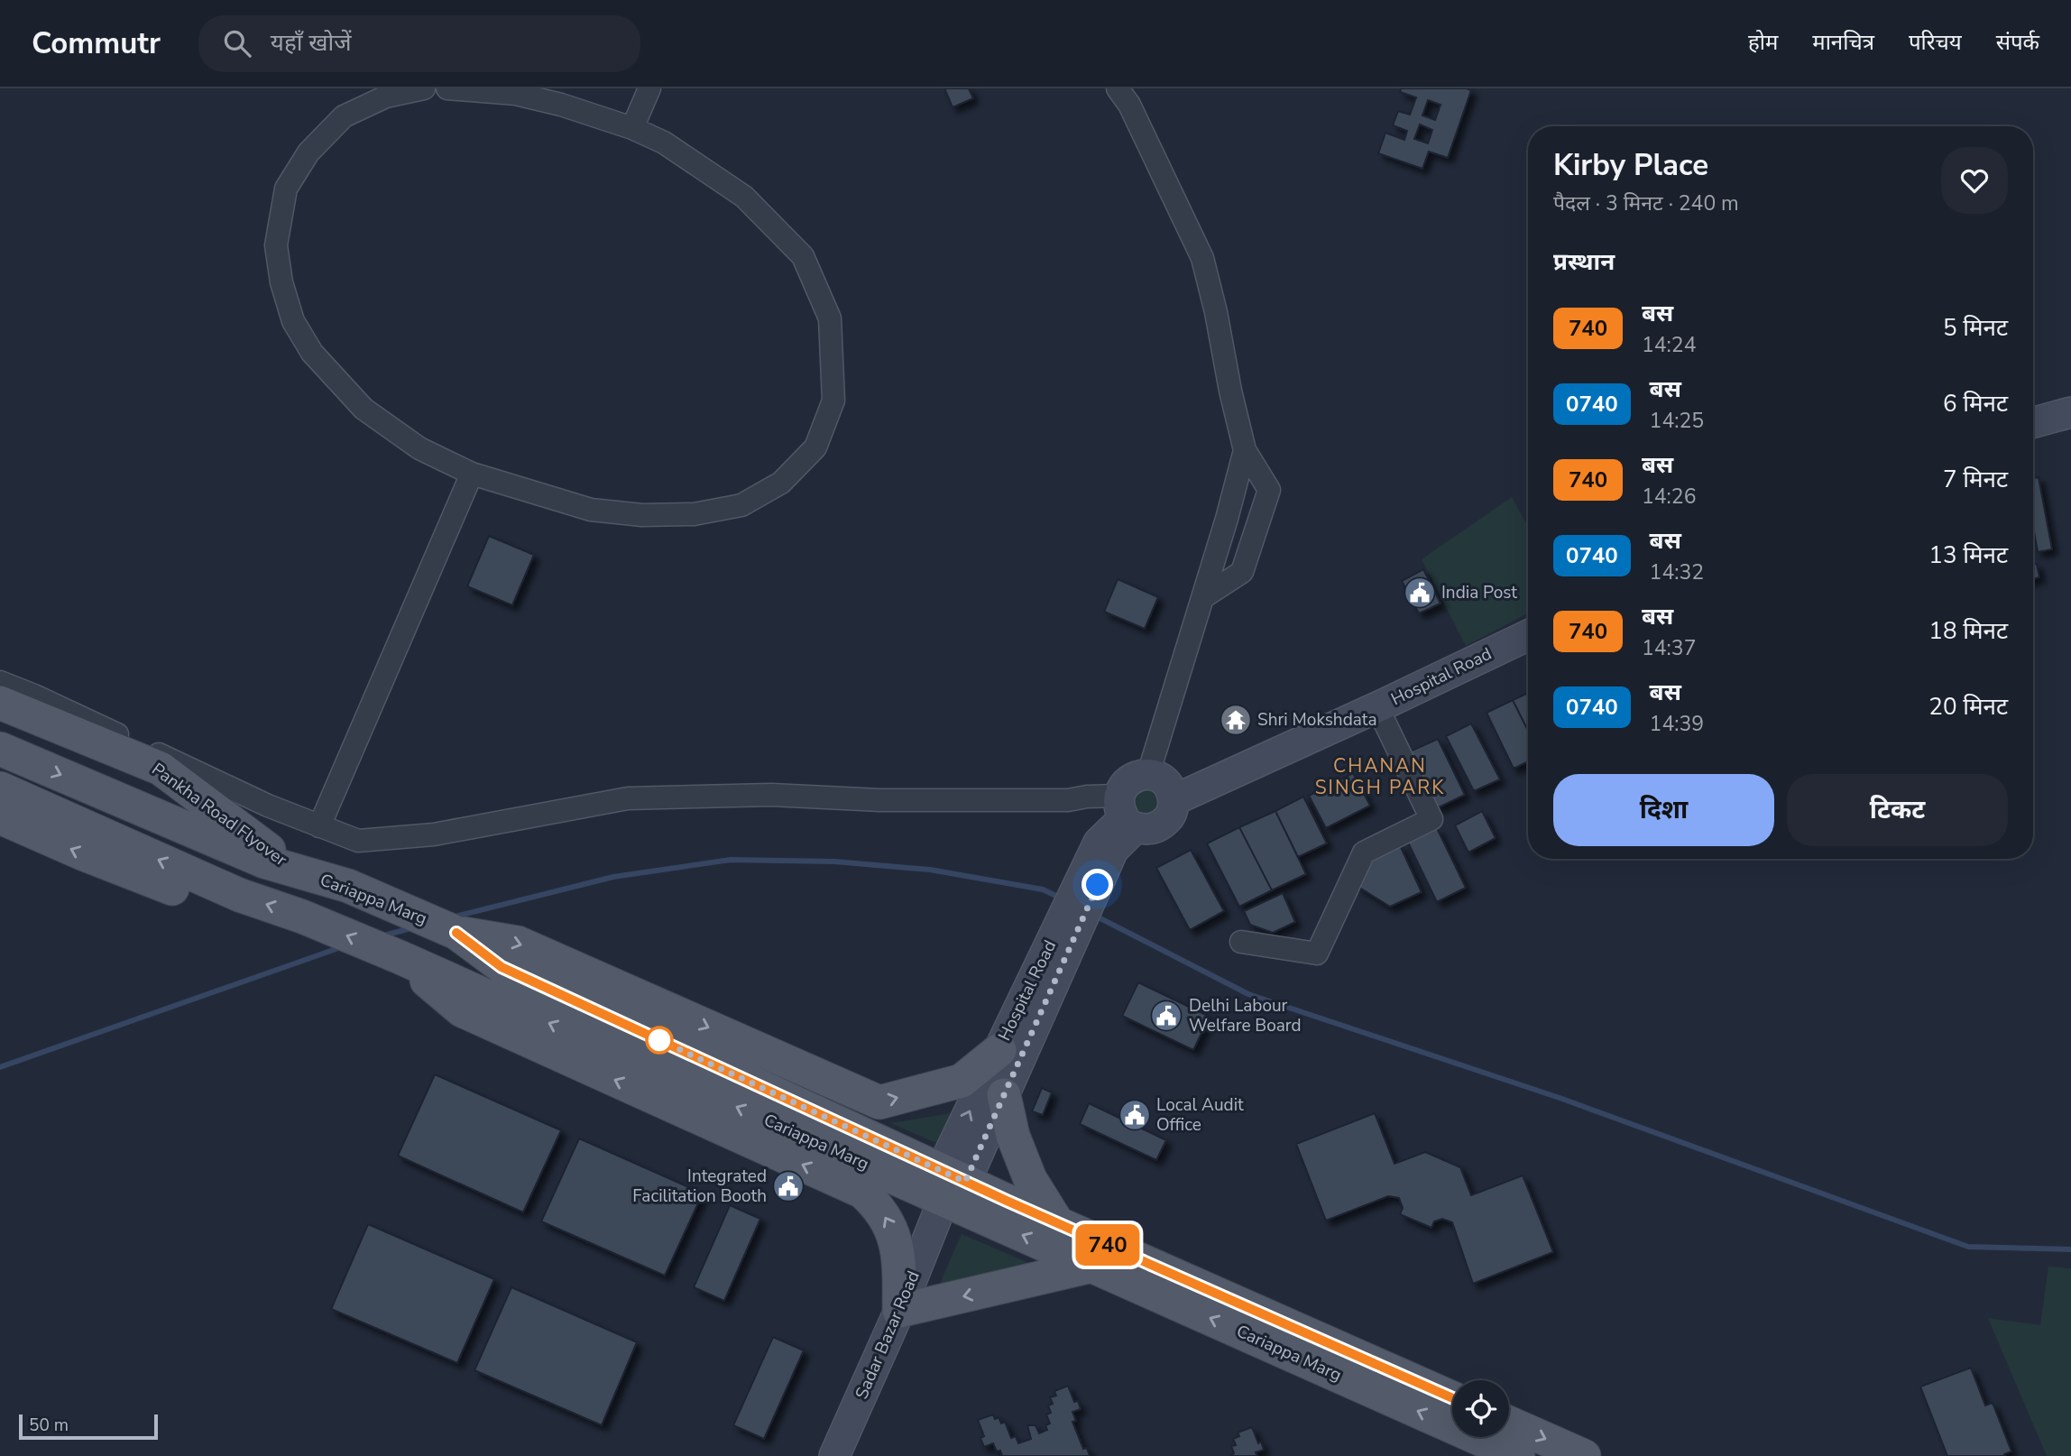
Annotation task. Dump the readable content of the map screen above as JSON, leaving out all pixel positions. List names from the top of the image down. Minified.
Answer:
{"streets":{"main road":["Pankha Road Flyover","Cariappa Marg"],"street":["Hospital Road","Sadar Bazar Road"]},"crossings":[["Hospital Road","Cariappa Marg"],["Hospital Road","Sadar Bazar Road"],["Pankha Road Flyover","Cariappa Marg"],["Cariappa Marg","Sadar Bazar Road"]],"districts":["CHANAN SINGH PARK"],"places":{"public building":["India Post","Delhi Labour Welfare Board","Local Audit Office","Integrated Facilitation Booth"],"temple":["Shri Mokshdata"]},"lines":["bus line 740"],"scale_bar":"50 m","page":{"header":"Commutr","search":"यहाँ खोजें","nav":["होम","मानचित्र","परिचय","संपर्क"],"on_map":"740","heading":[["Kirby Place","पैदल · 3 मिनट · 240 m"],"प्रस्थान"],"list":[{"mark":"740","name":"बस","note":"14:24","value":"5 मिनट"},{"mark":"0740","name":"बस","note":"14:25","value":"6 मिनट"},{"mark":"740","name":"बस","note":"14:26","value":"7 मिनट"},{"mark":"0740","name":"बस","note":"14:32","value":"13 मिनट"},{"mark":"740","name":"बस","note":"14:37","value":"18 मिनट"},{"mark":"0740","name":"बस","note":"14:39","value":"20 मिनट"}],"buttons":["दिशा","टिकट"],"scale":"50 m"}}
